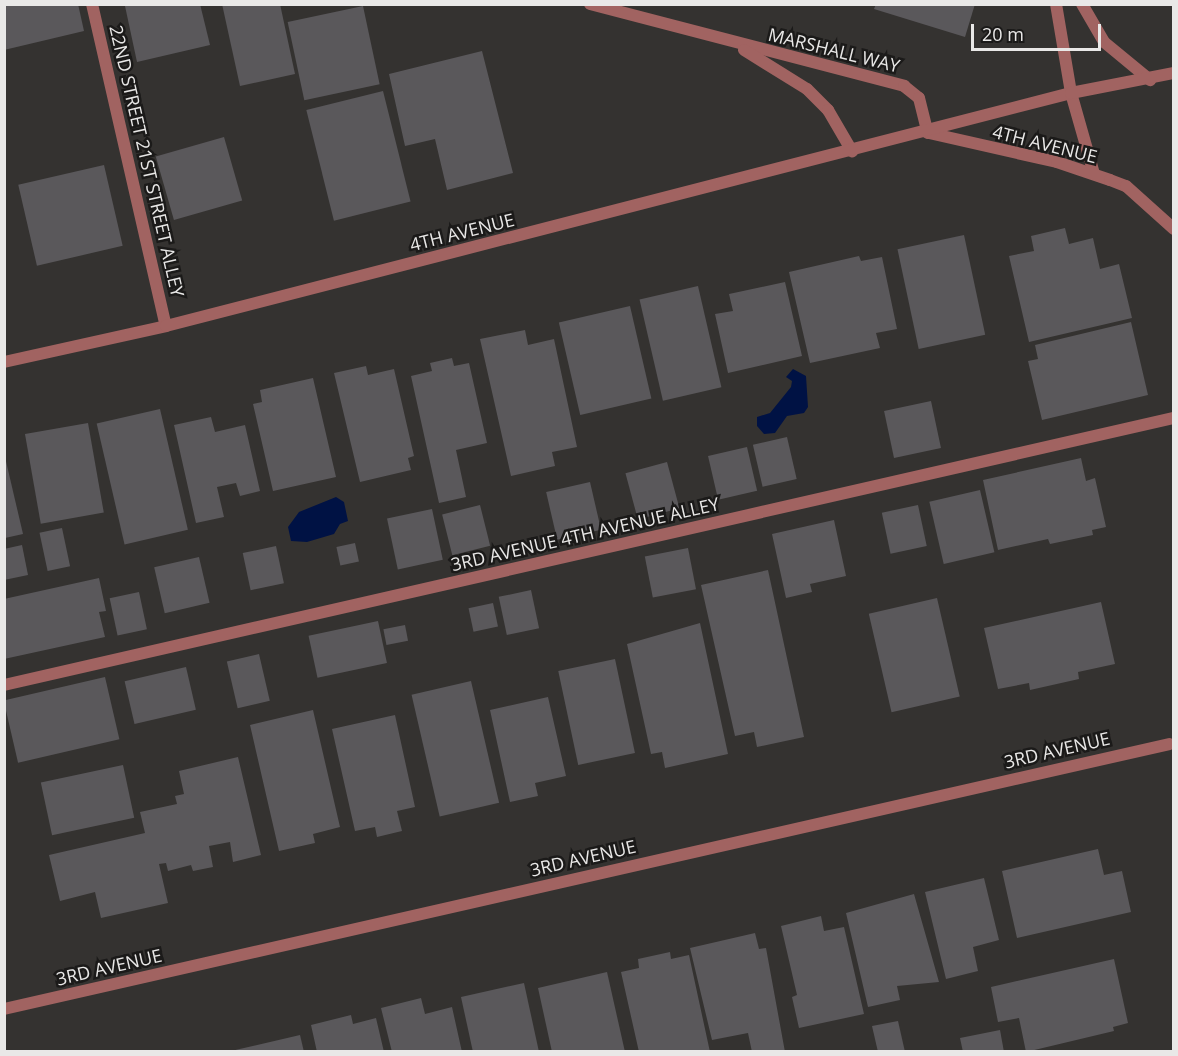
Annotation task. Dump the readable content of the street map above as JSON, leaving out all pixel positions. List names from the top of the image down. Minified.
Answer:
{"streets":{"street":["MARSHALL WAY","4TH AVENUE","22ND STREET 21ST STREET ALLEY","3RD AVENUE 4TH AVENUE ALLEY","3RD AVENUE"]},"crossings":[["MARSHALL WAY","4TH AVENUE"],["4TH AVENUE","22ND STREET 21ST STREET ALLEY"]],"scale_bar":"20 m"}
